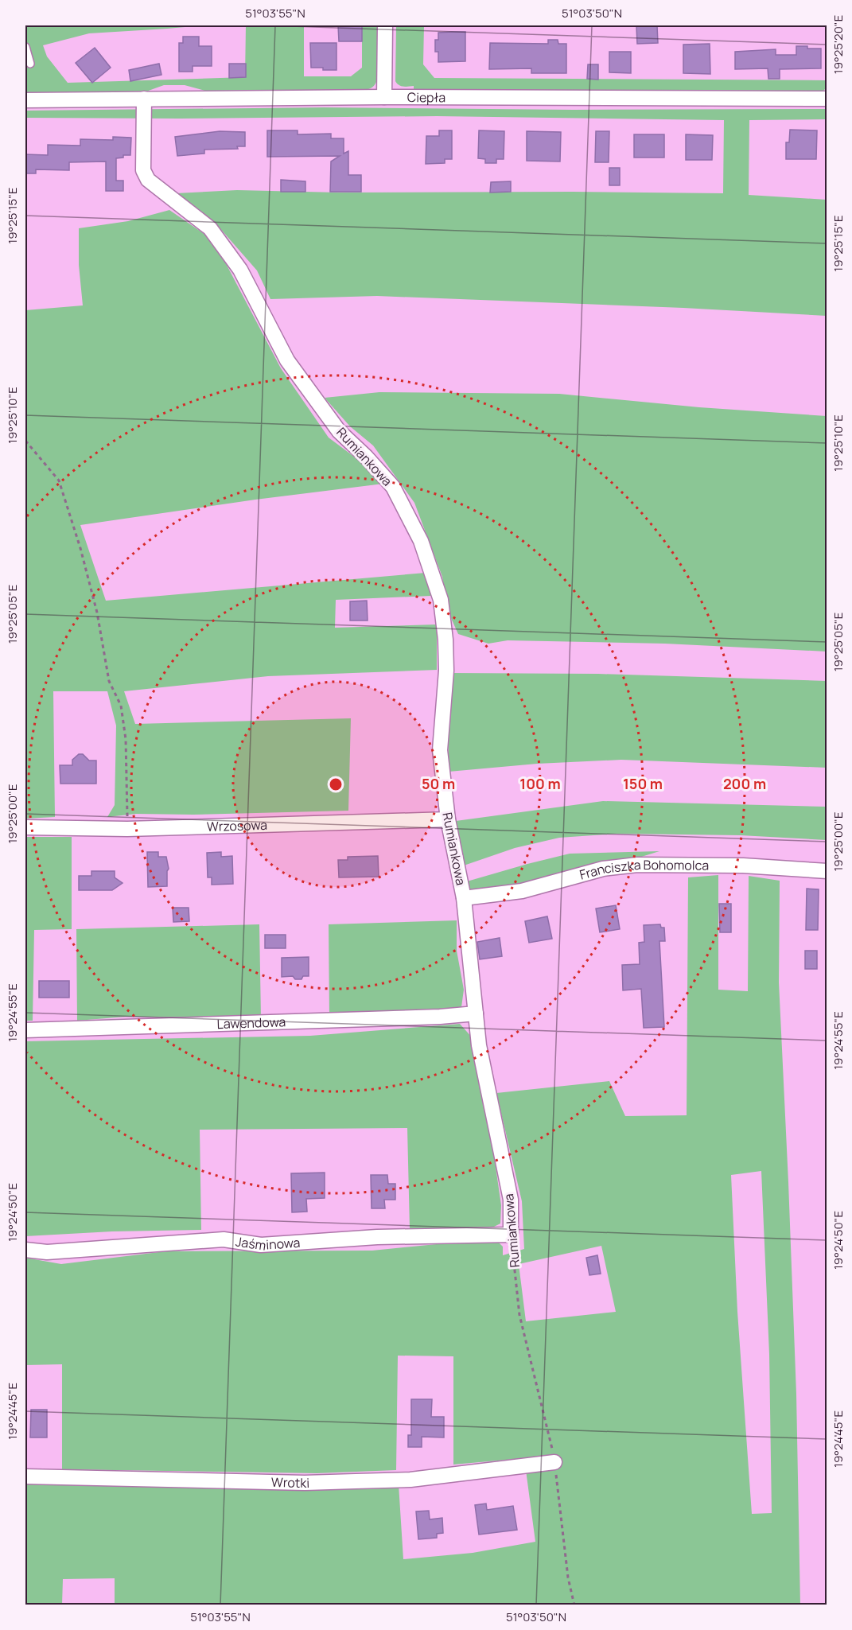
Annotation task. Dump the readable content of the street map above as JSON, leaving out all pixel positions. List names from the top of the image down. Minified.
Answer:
{"streets":{"street":["Ciepła","Rumiankowa","Wrzosowa","Franciszka Bohomolca","Lawendowa","Jaśminowa","Wrotki"]},"crossings":[["Ciepła","Rumiankowa"],["Rumiankowa","Wrzosowa"],["Rumiankowa","Franciszka Bohomolca"],["Rumiankowa","Lawendowa"],["Rumiankowa","Jaśminowa"],["Rumiankowa","Wrotki"]],"coordinates":["51°03'55\"N","51°03'50\"N","19°25'20\"E","19°25'15\"E","19°25'10\"E","19°25'05\"E","19°25'00\"E","19°24'55\"E","19°24'50\"E","19°24'45\"E"],"rings":["50 m","100 m","150 m","200 m"]}
